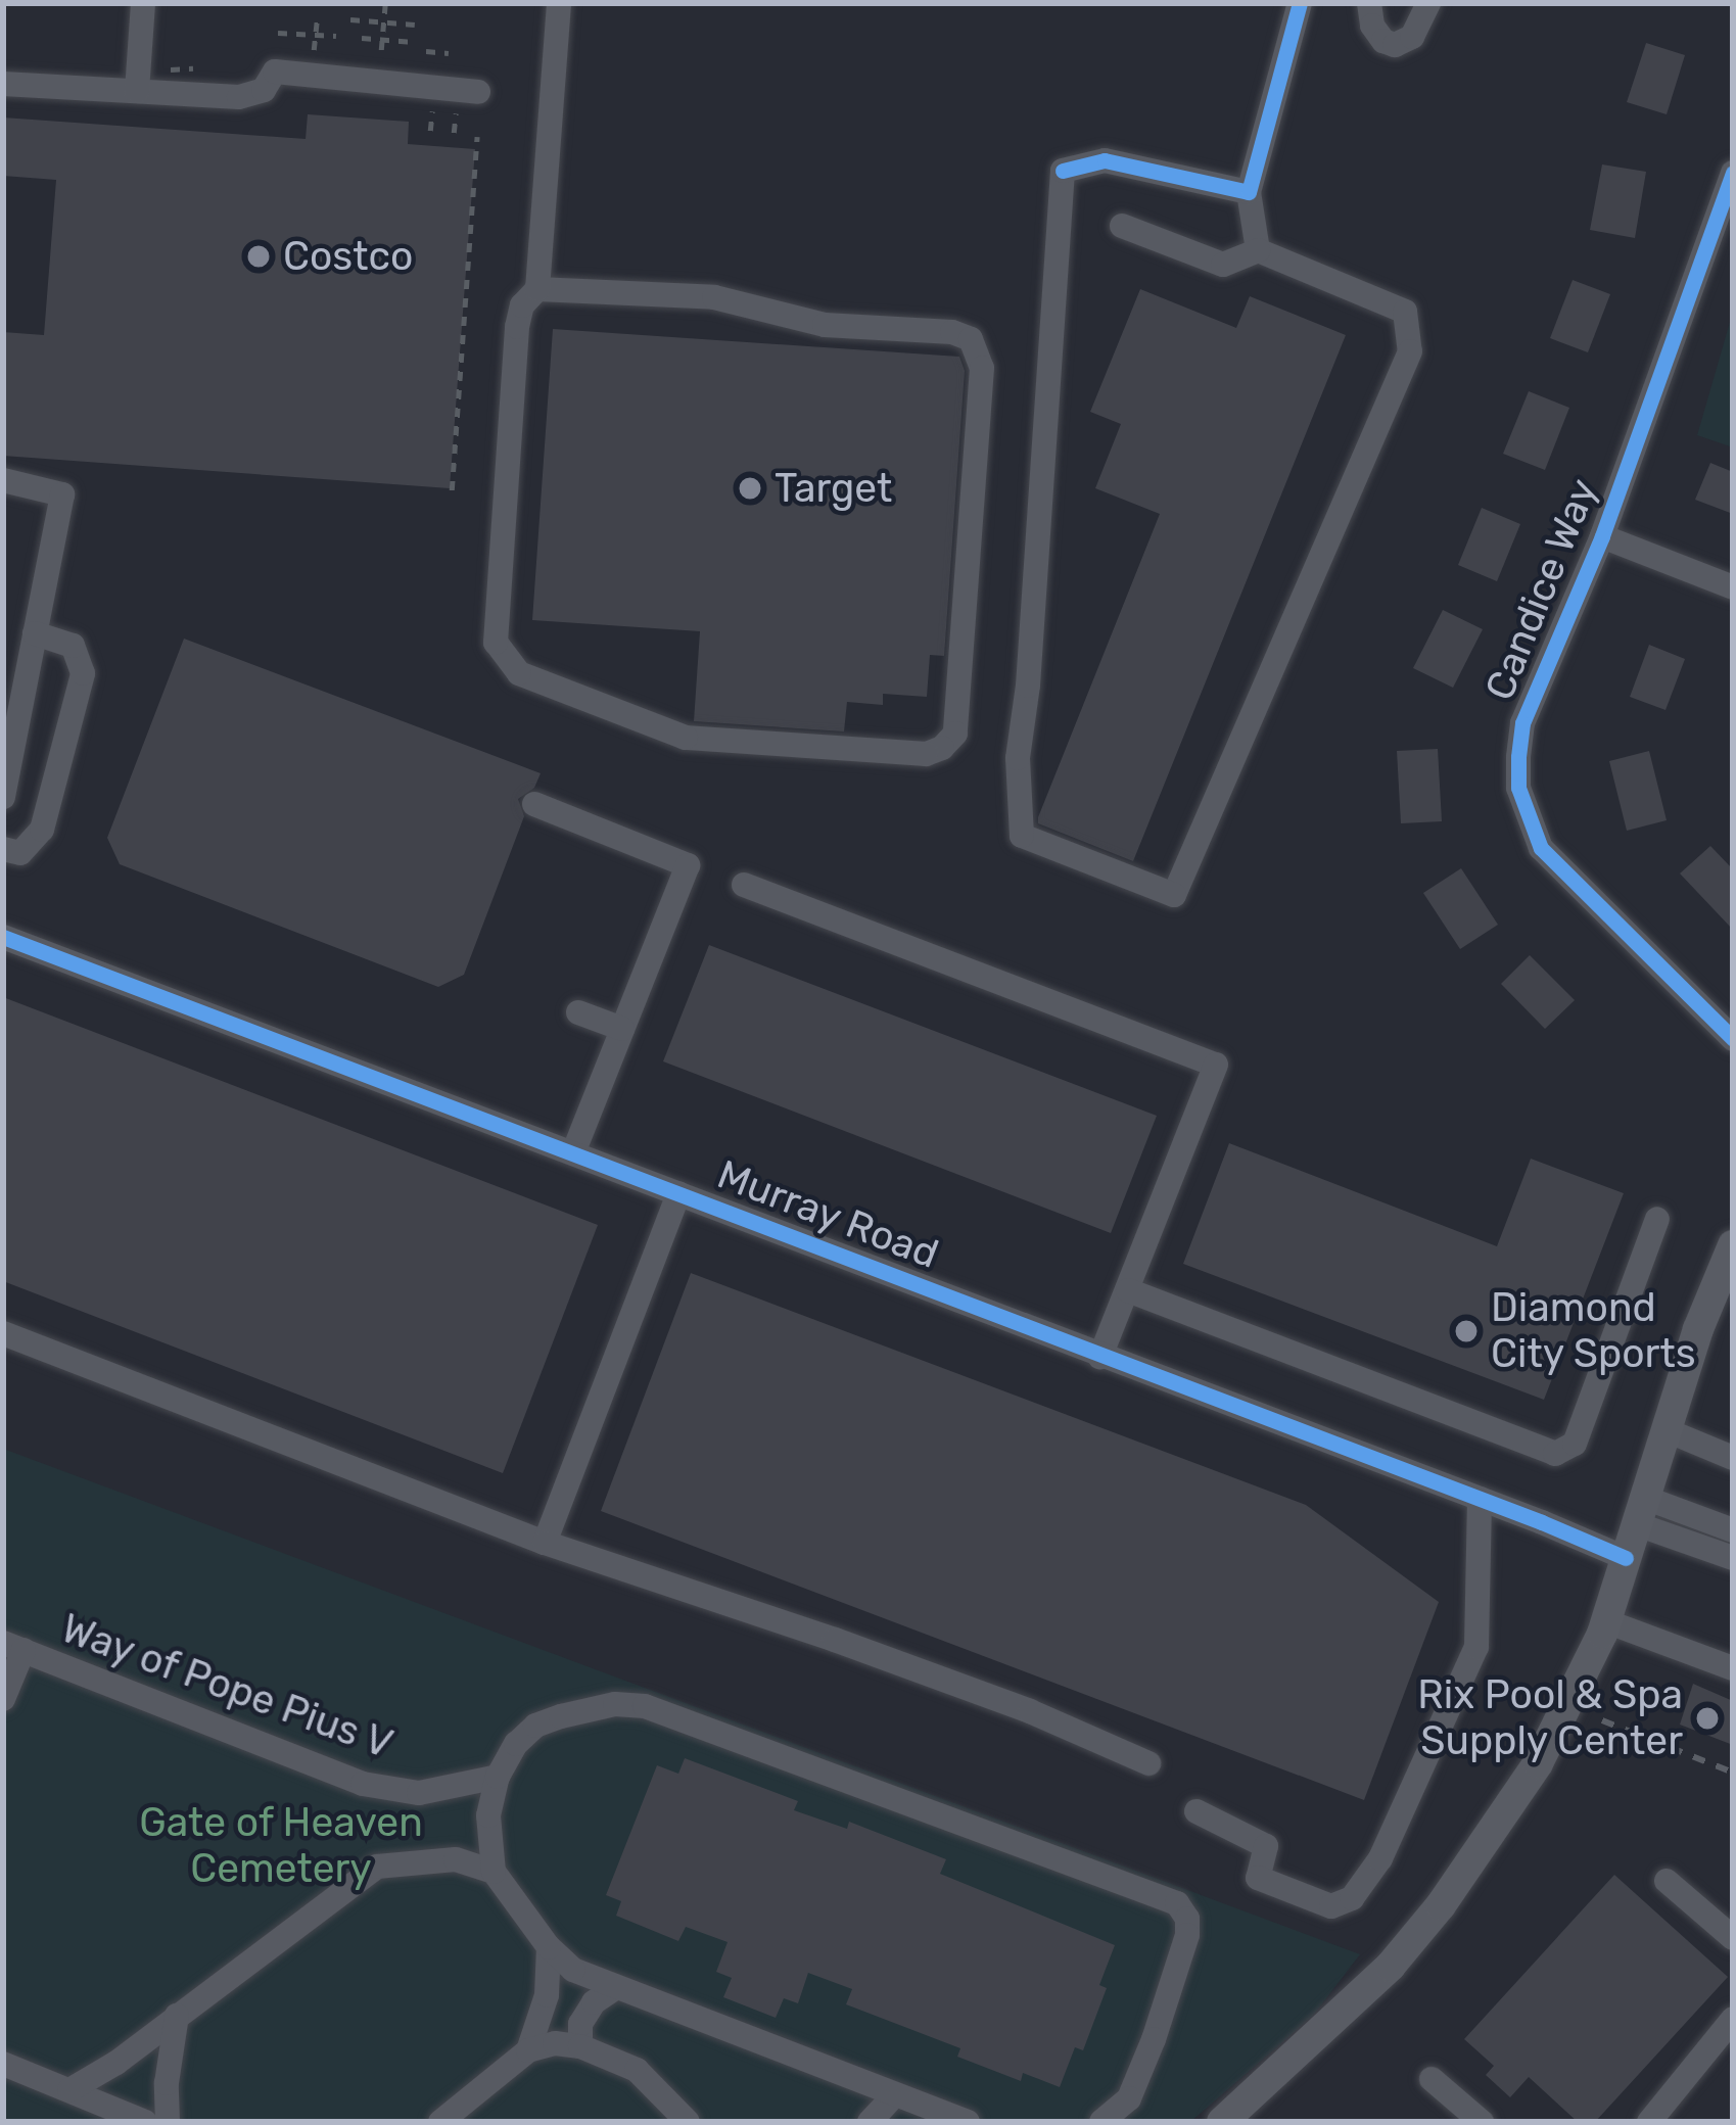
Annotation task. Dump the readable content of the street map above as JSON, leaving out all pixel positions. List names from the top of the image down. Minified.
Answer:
{"streets":{"street":["Candice Way","Murray Road","Way of Pope Pius V"]},"parks":["Gate of Heaven Cemetery"],"places":["Costco","Target","Diamond City Sports","Rix Pool & Spa Supply Center"]}
